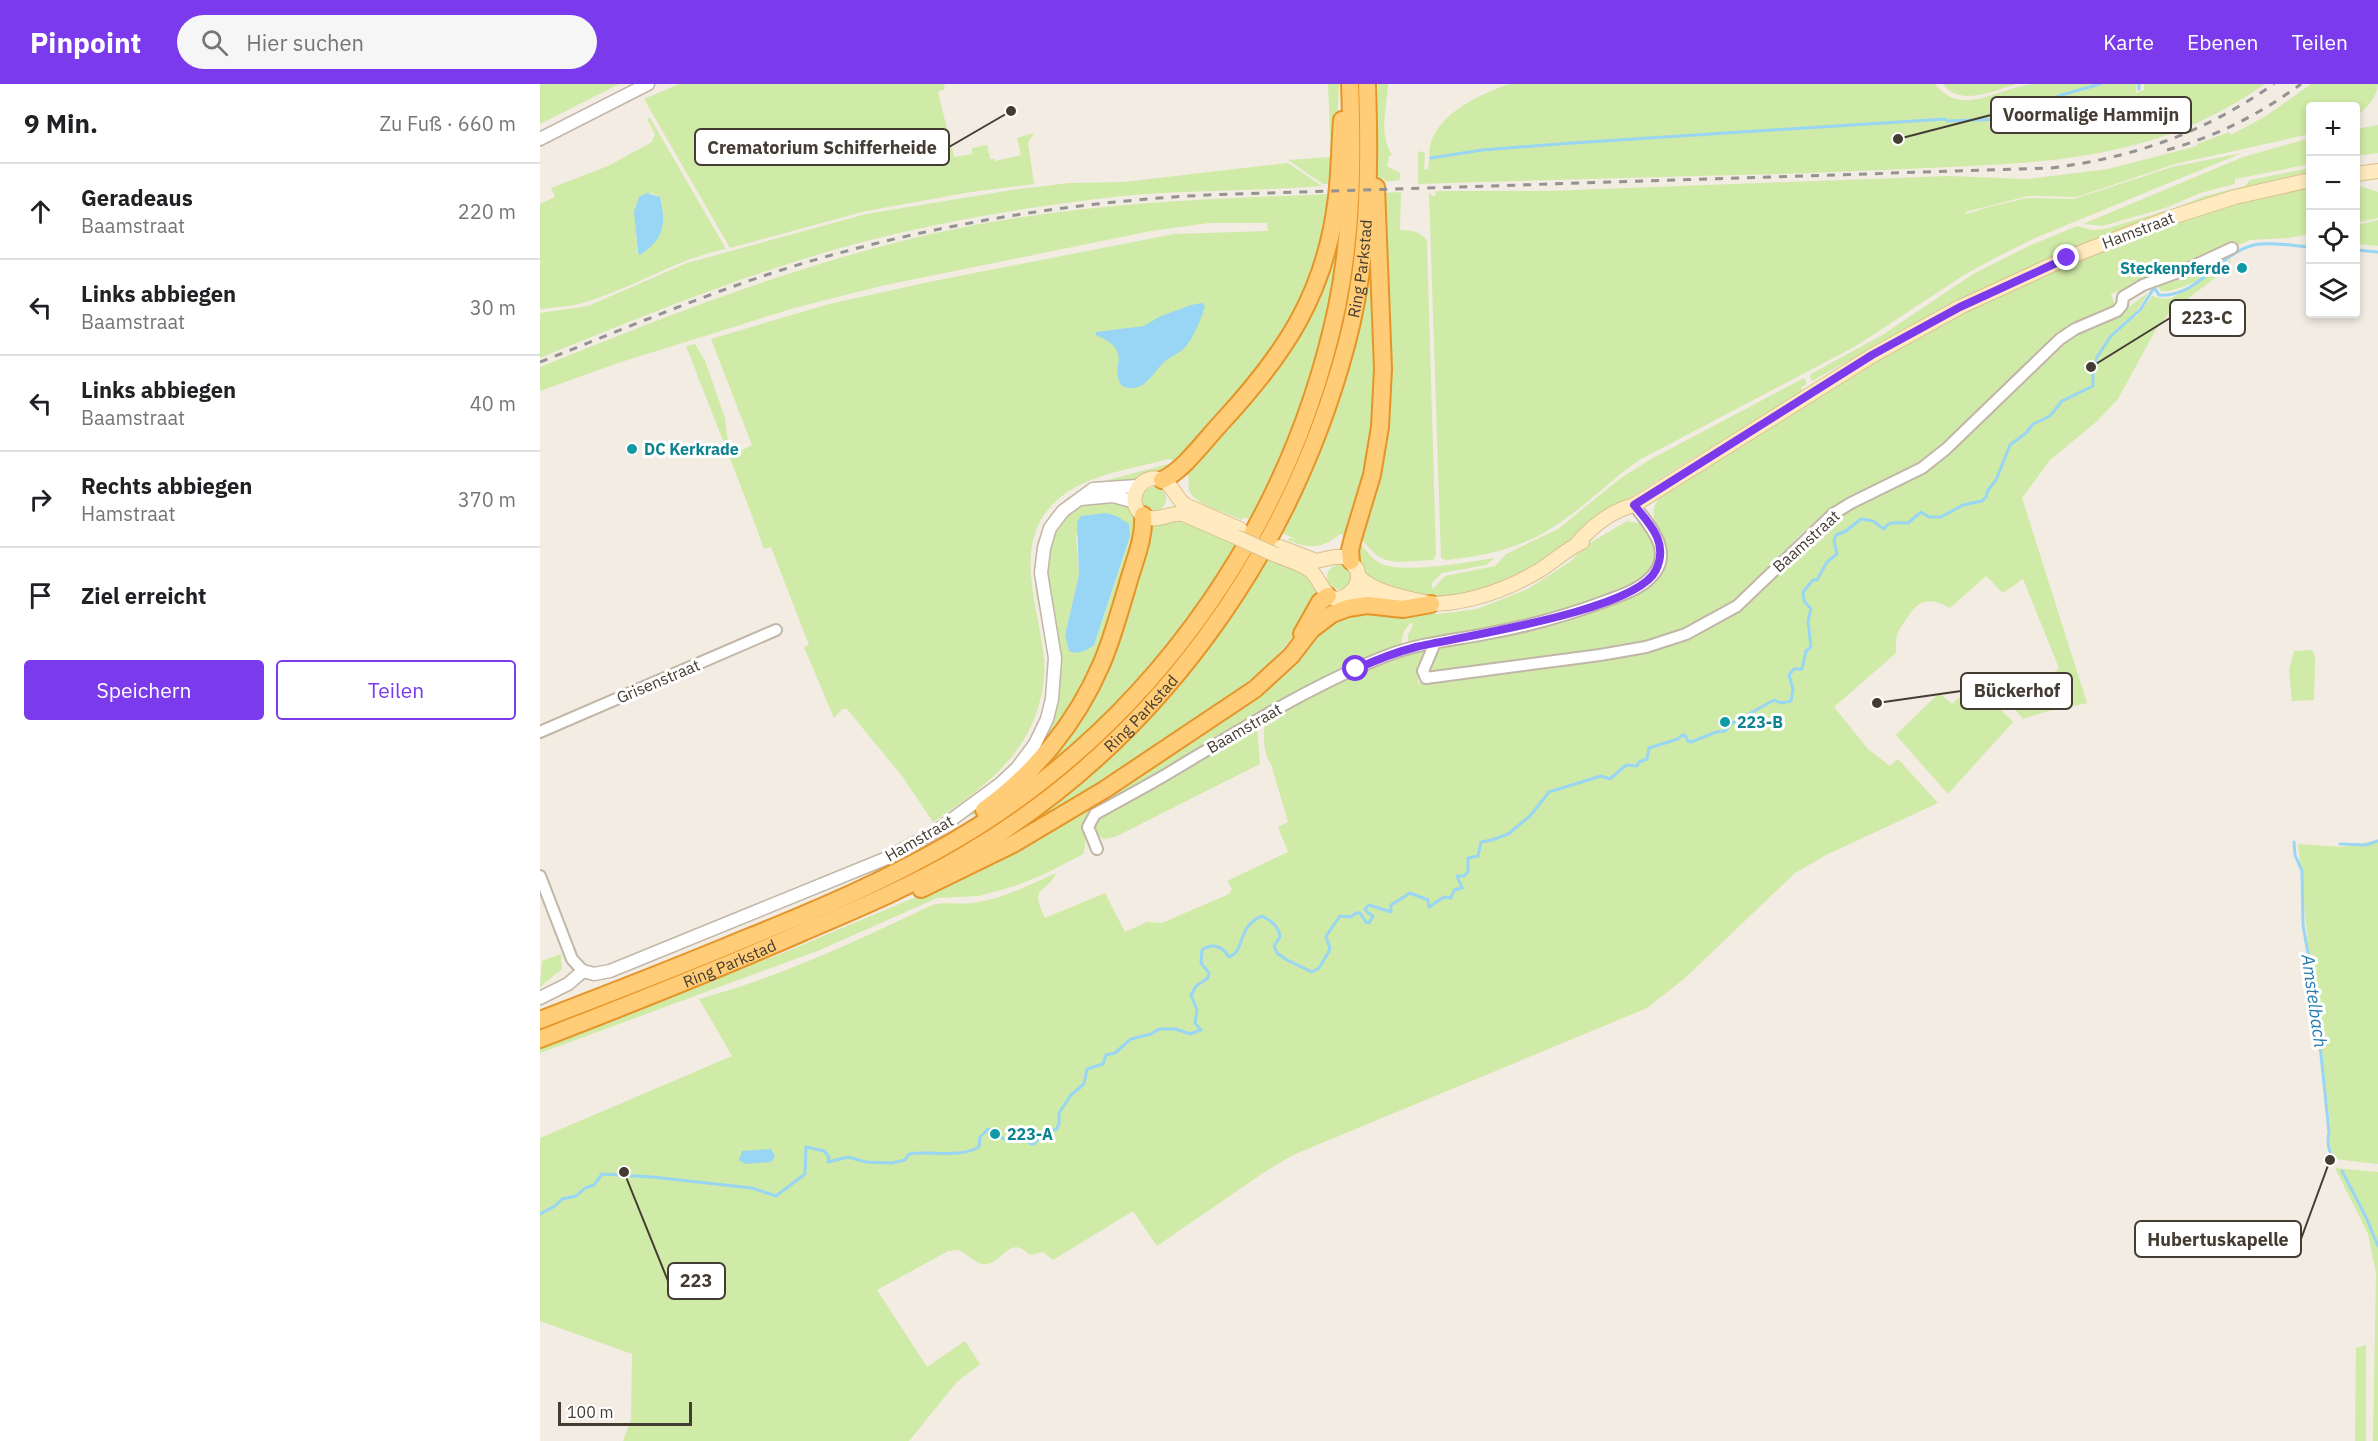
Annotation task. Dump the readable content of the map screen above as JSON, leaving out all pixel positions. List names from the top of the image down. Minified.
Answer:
{"streets":{"highway":["Ring Parkstad"],"main road":["Hamstraat"],"street":["Baamstraat","Grisenstraat"]},"crossings":[["Hamstraat","Baamstraat"]],"water":["Amstelbach"],"places":["Crematorium Schifferheide","Voormalige Hammijn","Steckenpferde","223-C","DC Kerkrade","Bückerhof","223-B","223-A","Hubertuskapelle","223"],"scale_bar":"100 m","page":{"header":"Pinpoint","search":"Hier suchen","nav":["Karte","Ebenen","Teilen"],"heading":["9 Min.","Zu Fuß · 660 m"],"map_buttons":["+","−"],"list":[["Geradeaus","Baamstraat","220 m"],["Links abbiegen","Baamstraat","30 m"],["Links abbiegen","Baamstraat","40 m"],["Rechts abbiegen","Hamstraat","370 m"],"Ziel erreicht"],"buttons":["Speichern","Teilen"],"scale":"100 m"}}
